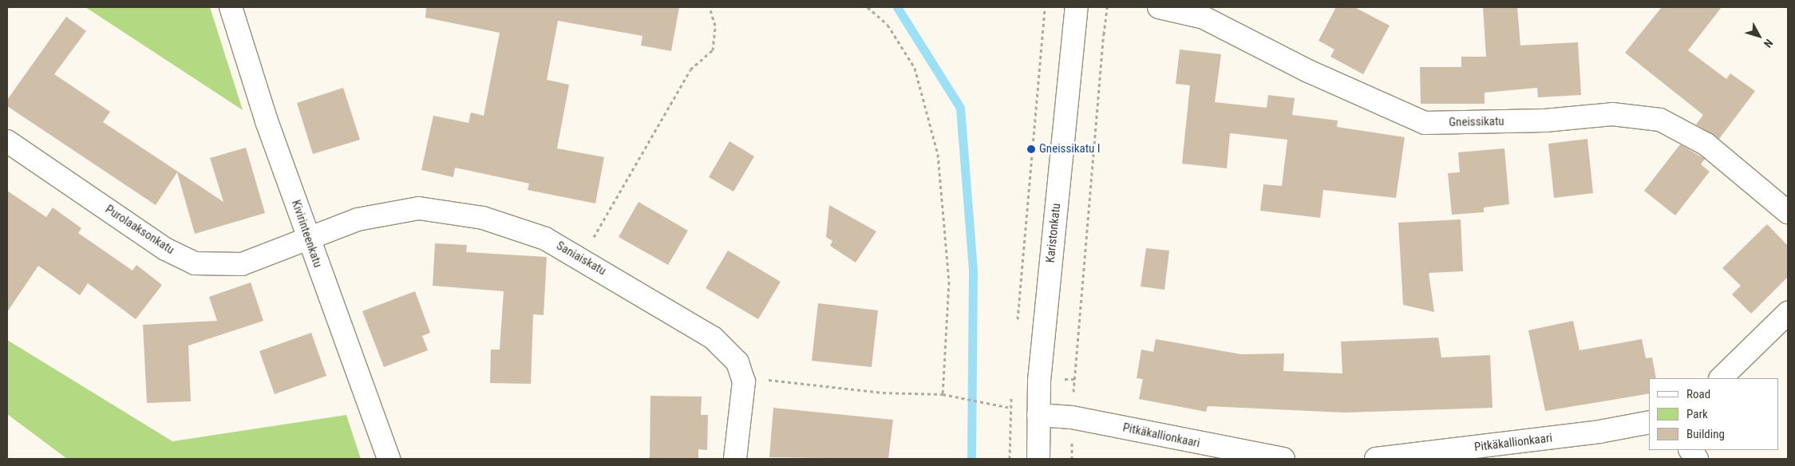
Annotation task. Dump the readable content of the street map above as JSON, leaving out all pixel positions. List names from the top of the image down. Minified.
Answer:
{"streets":{"street":["Gneissikatu","Purolaaksonkatu","Karistonkatu","Kivirinteenkatu","Saniaiskatu","Pitkäkallionkaari"]},"crossings":[["Purolaaksonkatu","Kivirinteenkatu"],["Purolaaksonkatu","Saniaiskatu"],["Karistonkatu","Pitkäkallionkaari"],["Kivirinteenkatu","Saniaiskatu"]],"places":["Gneissikatu I"],"legend":["Road","Park","Building"],"north":"bottom right"}
